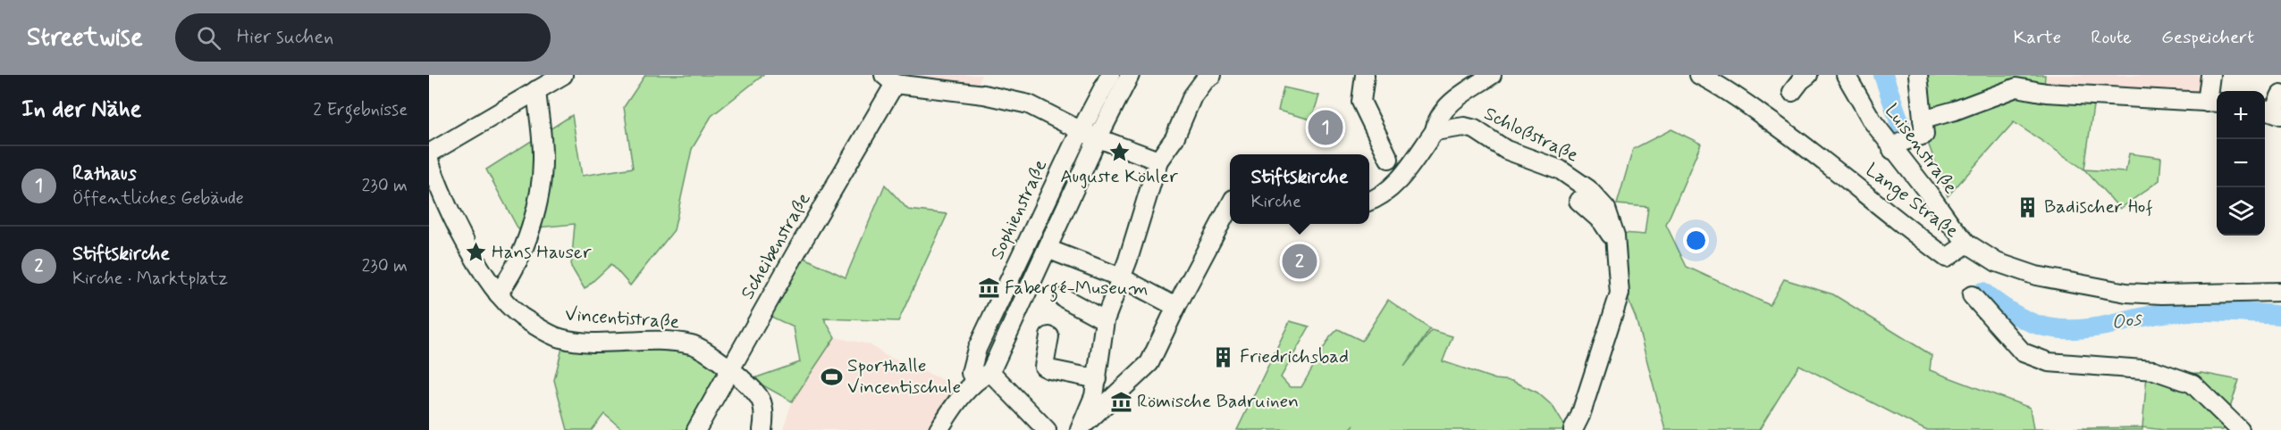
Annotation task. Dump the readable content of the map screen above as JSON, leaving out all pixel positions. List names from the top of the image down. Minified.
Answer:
{"streets":{"street":["Schloßstraße","Luisenstraße","Lange Straße","Sophienstraße","Scheibenstraße","Vincentistraße"]},"crossings":[["Luisenstraße","Lange Straße"],["Scheibenstraße","Vincentistraße"]],"water":["Oos"],"places":{"place":["Auguste Köhler","Hans Hauser"],"building":["Badischer Hof","Friedrichsbad"],"museum":["Fabergé-Museum","Römische Badruinen"],"sports":["Sporthalle Vincentischule"]},"page":{"header":"Streetwise","search":"Hier suchen","nav":["Karte","Route","Gespeichert"],"heading":["In der Nähe","2 Ergebnisse"],"map_buttons":["+","−"],"pins":["1","2"],"list":[{"mark":"1","name":"Rathaus","note":"Öffentliches Gebäude","value":"230 m"},{"mark":"2","name":"Stiftskirche","note":"Kirche · Marktplatz","value":"230 m"}],"popup":["Stiftskirche","Kirche"]}}
